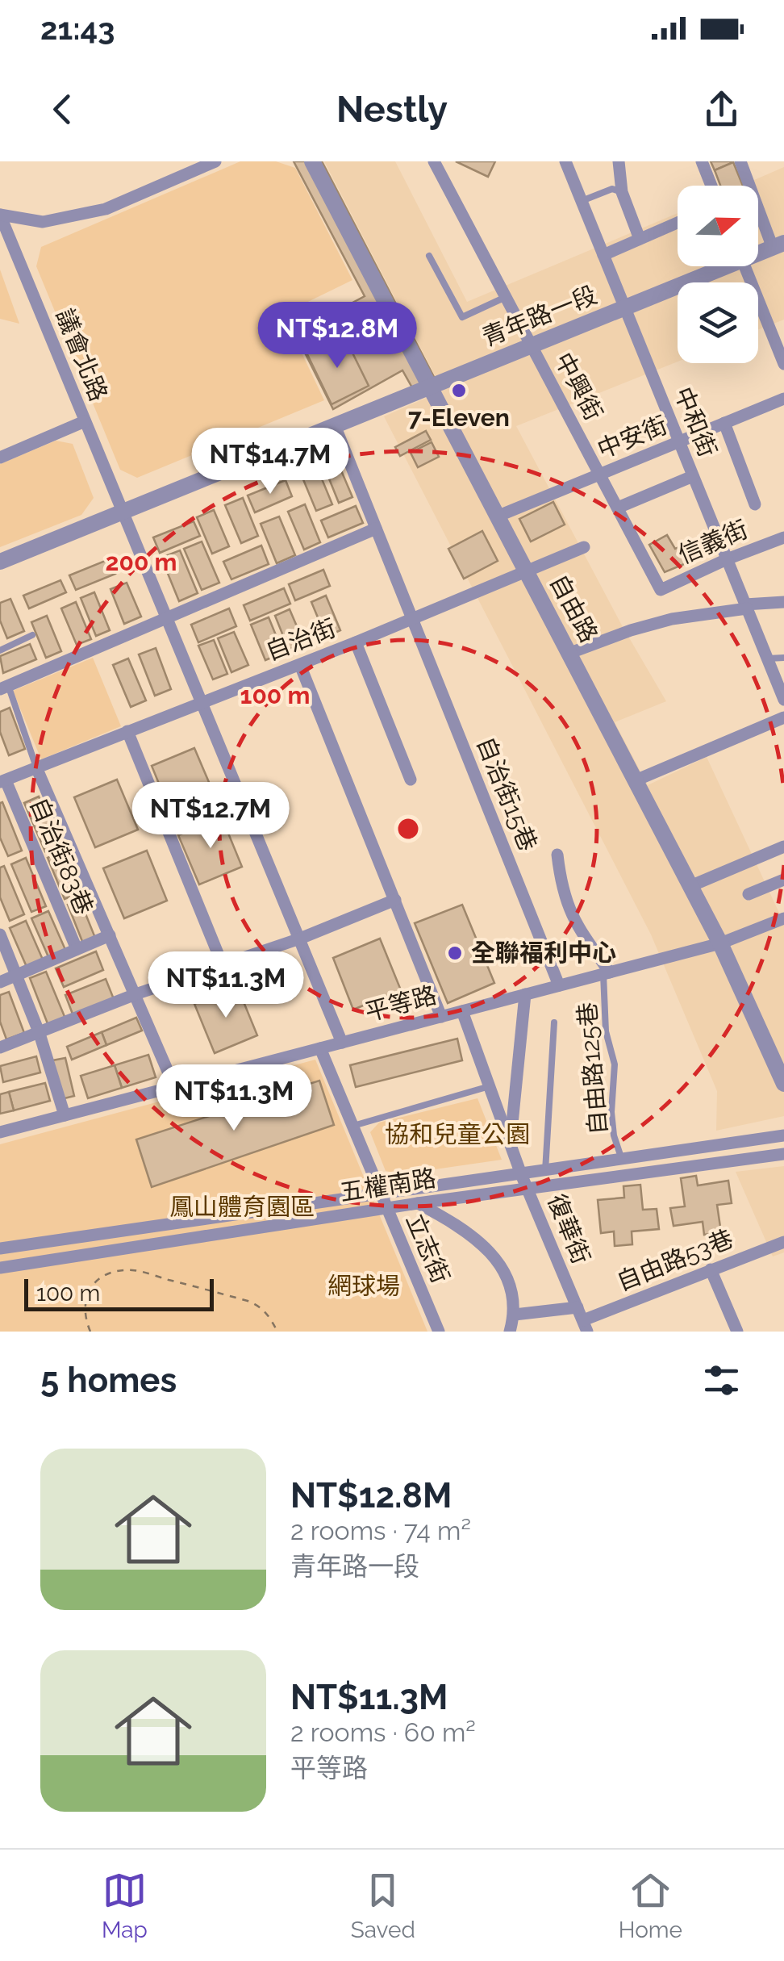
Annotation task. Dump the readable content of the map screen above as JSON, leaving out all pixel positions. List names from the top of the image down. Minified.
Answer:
{"streets":{"street":["青年路一段","議會北路","中興街","中和街","中安街","信義街","自由路","自治街","自治街15巷","自治街83巷","平等路","五權南路","復華街","立志街","自由路53巷"],"lane":["自由路125巷"]},"crossings":[["青年路一段","議會北路"],["青年路一段","中興街"],["青年路一段","中和街"],["青年路一段","自由路"],["青年路一段","自治街15巷"],["議會北路","自治街"],["議會北路","平等路"],["中興街","中安街"],["中興街","信義街"],["中和街","中安街"],["中和街","信義街"],["中安街","自由路"],["自由路","自治街"],["自由路","平等路"],["自治街","自治街15巷"],["自治街","自治街83巷"],["自治街15巷","平等路"],["平等路","自由路125巷"],["平等路","復華街"],["平等路","立志街"],["自由路125巷","五權南路"],["五權南路","復華街"],["五權南路","立志街"],["復華街","自由路53巷"]],"parks":["協和兒童公園","鳳山體育園區","網球場"],"places":["7-Eleven","全聯福利中心"],"scale_bar":"100 m","north":"right","page":{"status":"21:43","header":"Nestly","price":["NT$12.8M","NT$14.7M","NT$12.7M","NT$11.3M","NT$11.3M"],"scale":"100 m","heading":"5 homes","list":[{"name":"NT$12.8M","note":"2 rooms · 74 m² · 青年路一段"},{"name":"NT$11.3M","note":"2 rooms · 60 m² · 平等路"}],"tabs":["Map","Saved","Home"]},"rings":["200 m","100 m"]}
